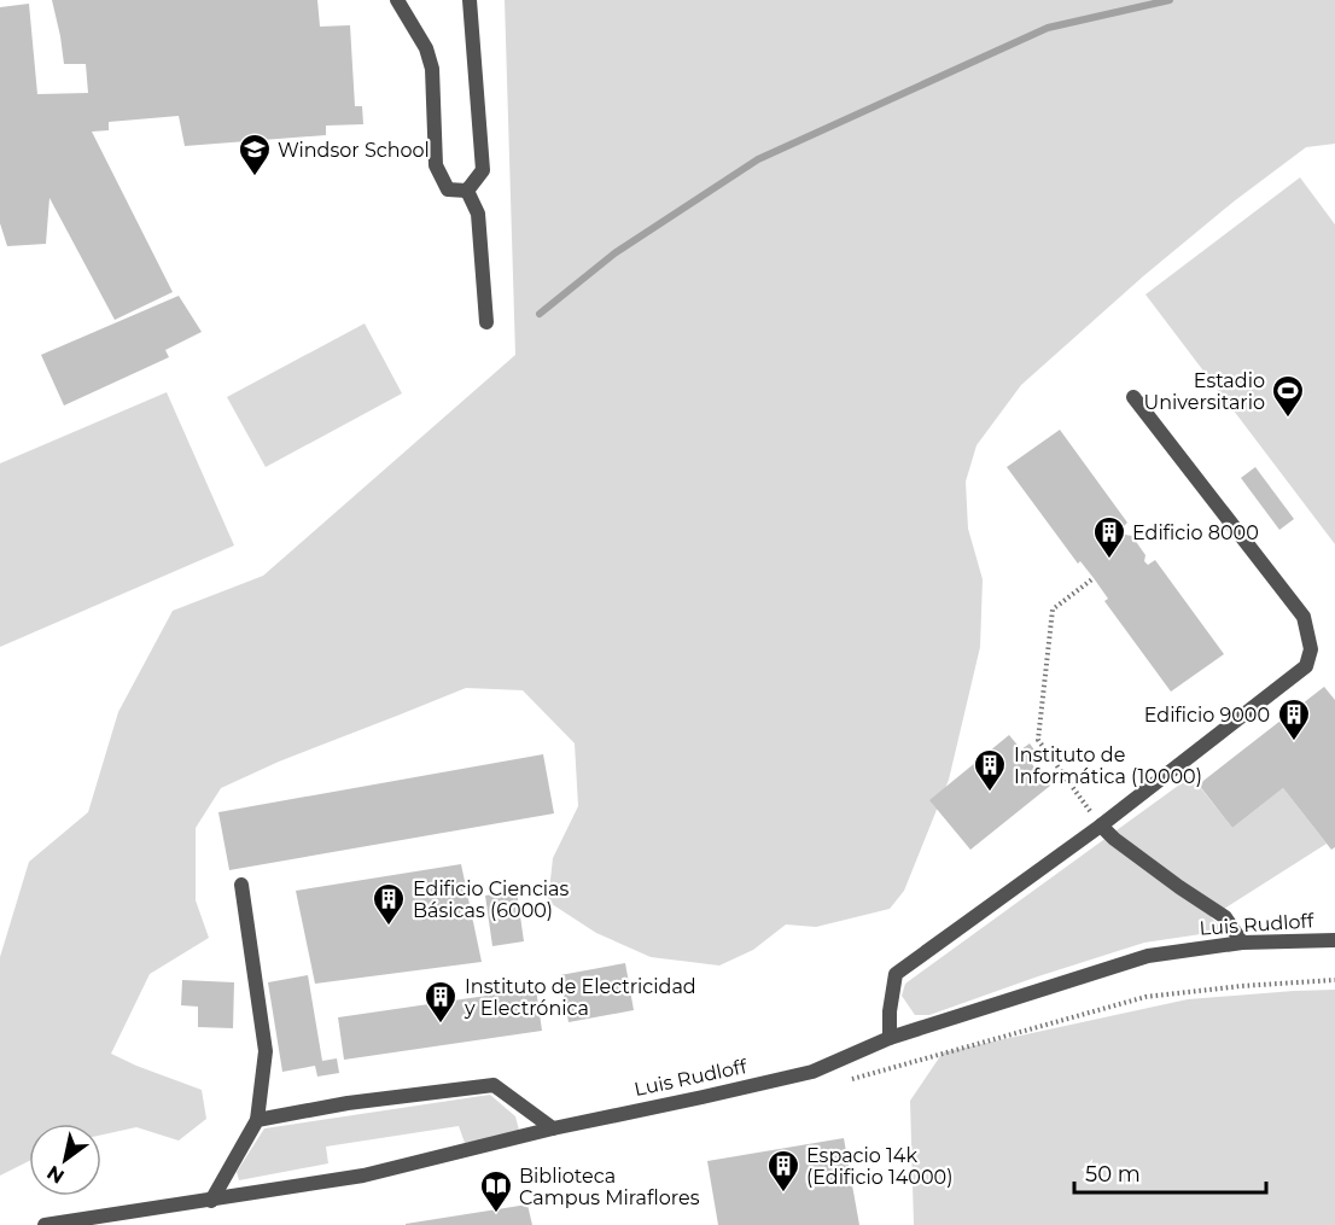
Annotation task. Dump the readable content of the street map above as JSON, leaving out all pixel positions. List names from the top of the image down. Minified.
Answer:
{"streets":{"street":["Luis Rudloff"]},"places":{"school or university":["Windsor School"],"sports":["Estadio Universitario"],"building":["Edificio 8000","Edificio 9000","Instituto de Informática (10000)","Edificio Ciencias Básicas (6000)","Instituto de Electricidad y Electrónica","Espacio 14k (Edificio 14000)"],"library":["Biblioteca Campus Miraflores"]},"scale_bar":"50 m","north":"bottom left"}
